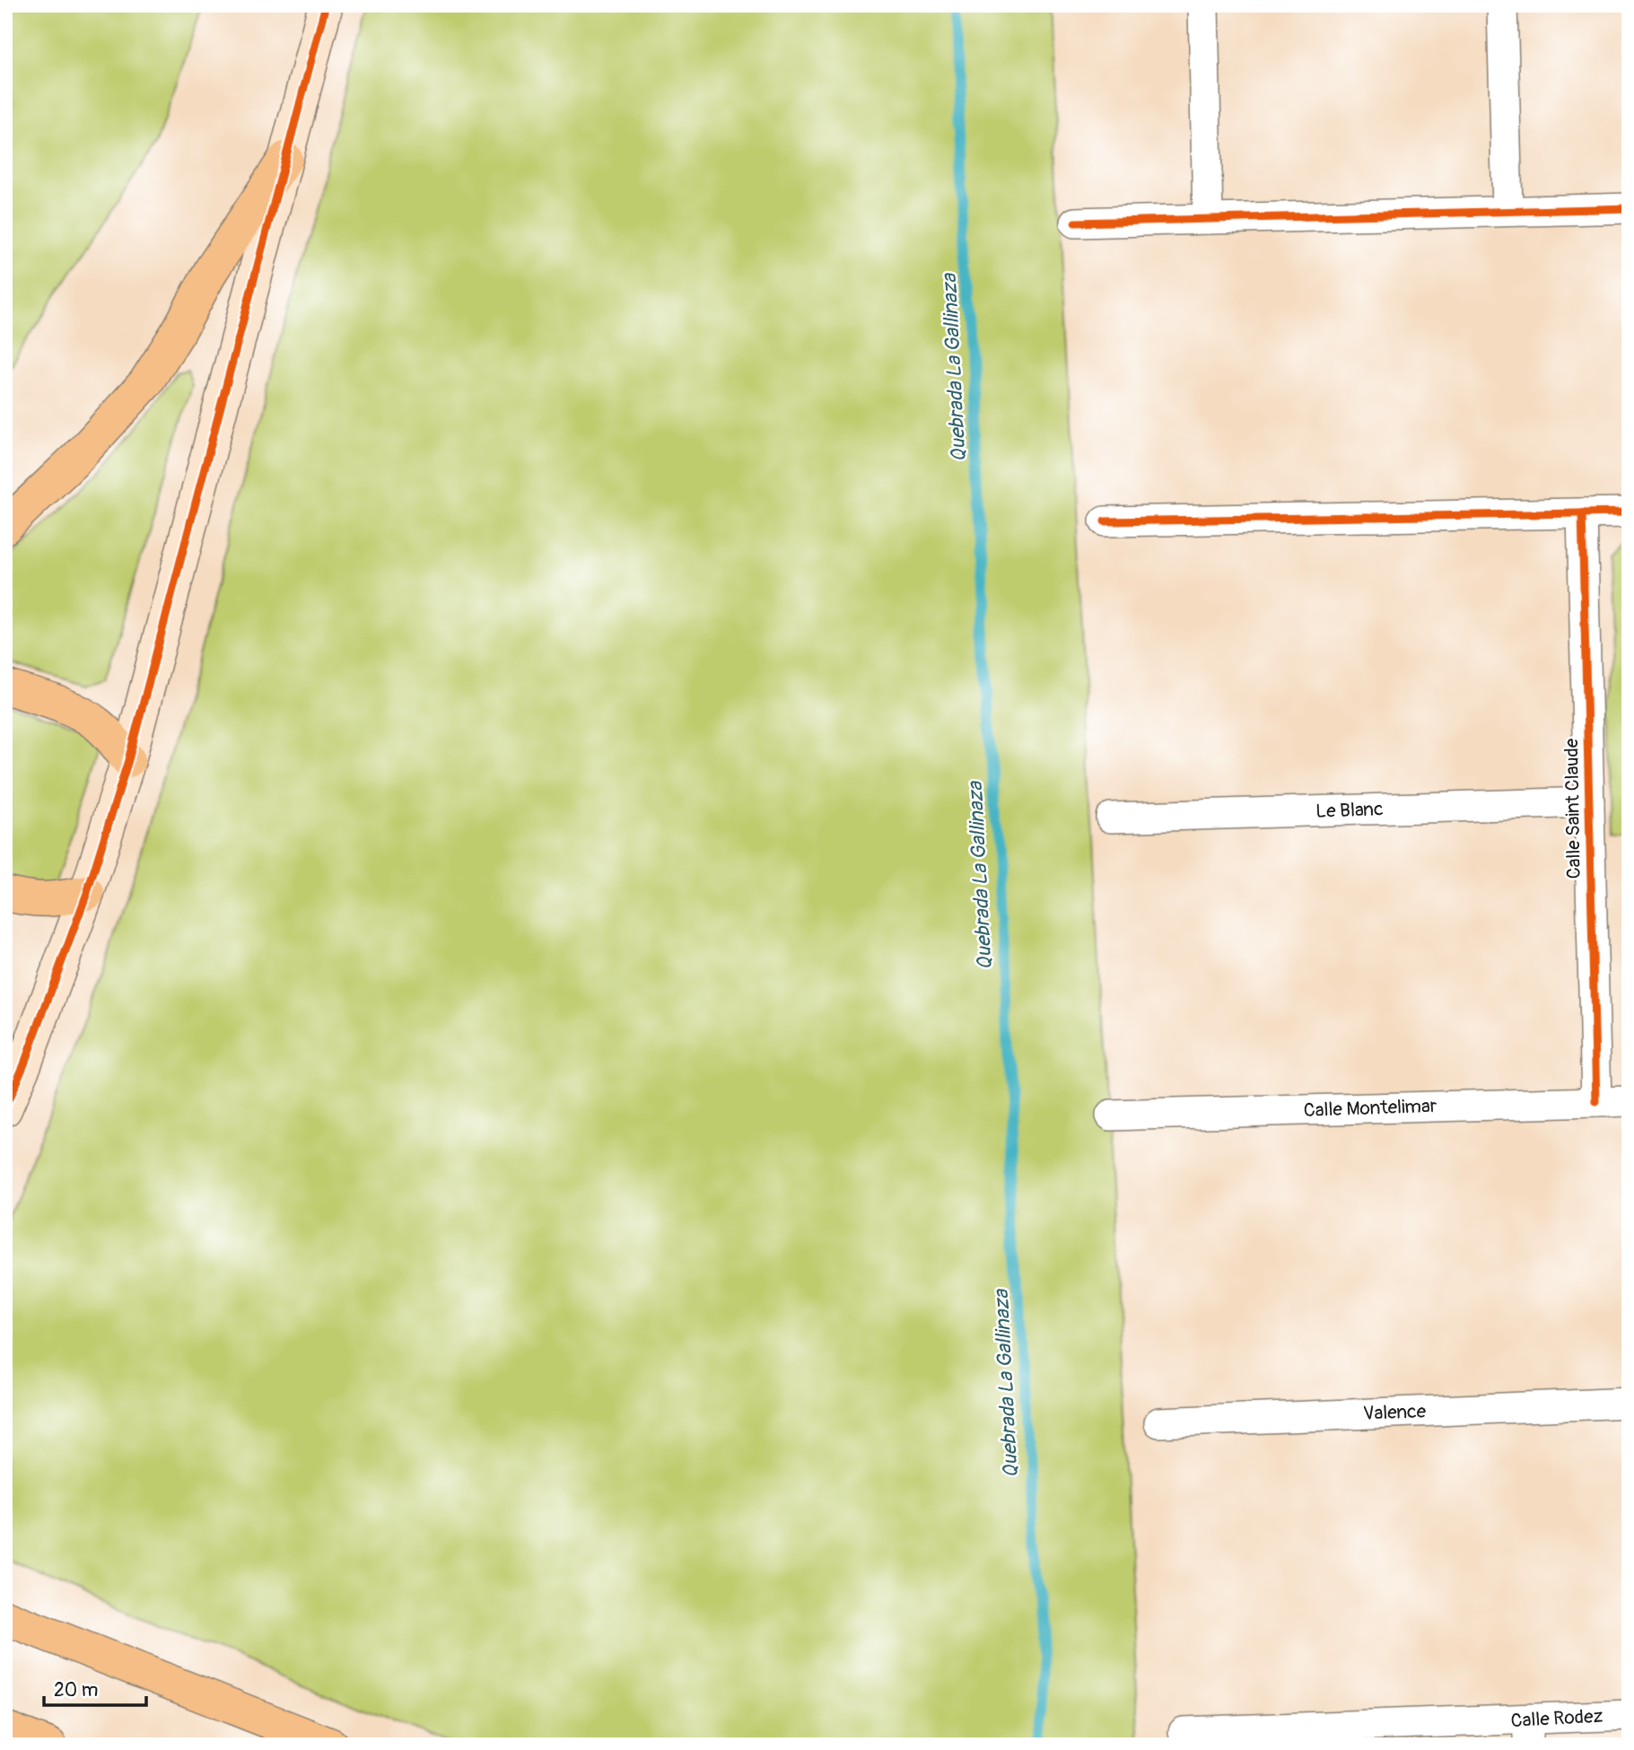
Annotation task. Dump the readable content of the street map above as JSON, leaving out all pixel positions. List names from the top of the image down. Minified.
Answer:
{"streets":{"street":["Calle Saint Claude","Le Blanc","Calle Montelimar","Valence","Calle Rodez"]},"crossings":[["Calle Saint Claude","Le Blanc"],["Calle Saint Claude","Calle Montelimar"]],"water":["Quebrada La Gallinaza"],"scale_bar":"20 m"}
